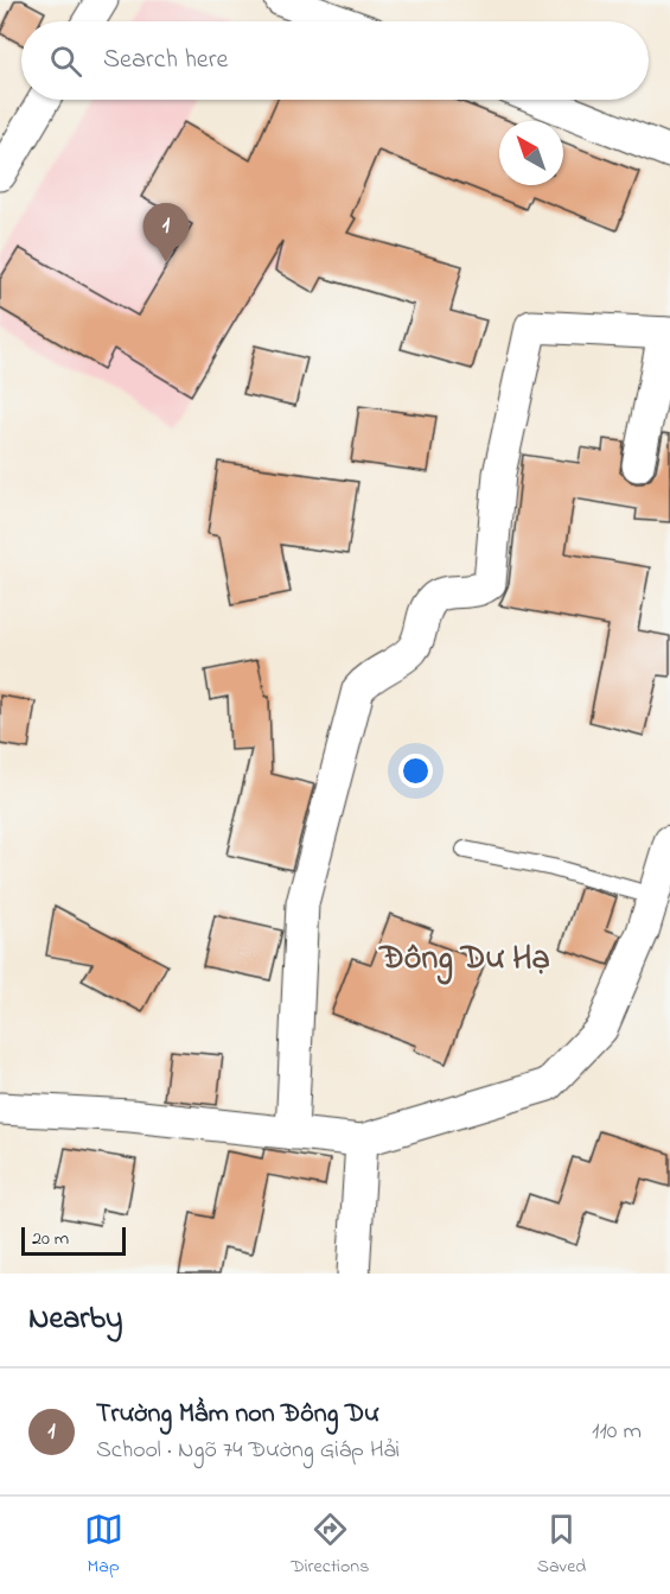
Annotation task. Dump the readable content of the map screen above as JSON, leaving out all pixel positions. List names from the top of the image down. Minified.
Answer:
{"districts":["Đông Dư Hạ"],"scale_bar":"20 m","north":"top left","page":{"search":"Search here","pins":"1","scale":"20 m","heading":"Nearby","list":[{"mark":"1","name":"Trường Mầm non Đông Dư","note":"School · Ngõ 74 Đường Giáp Hải","value":"110 m"}],"nav":["Map","Directions","Saved"]}}
